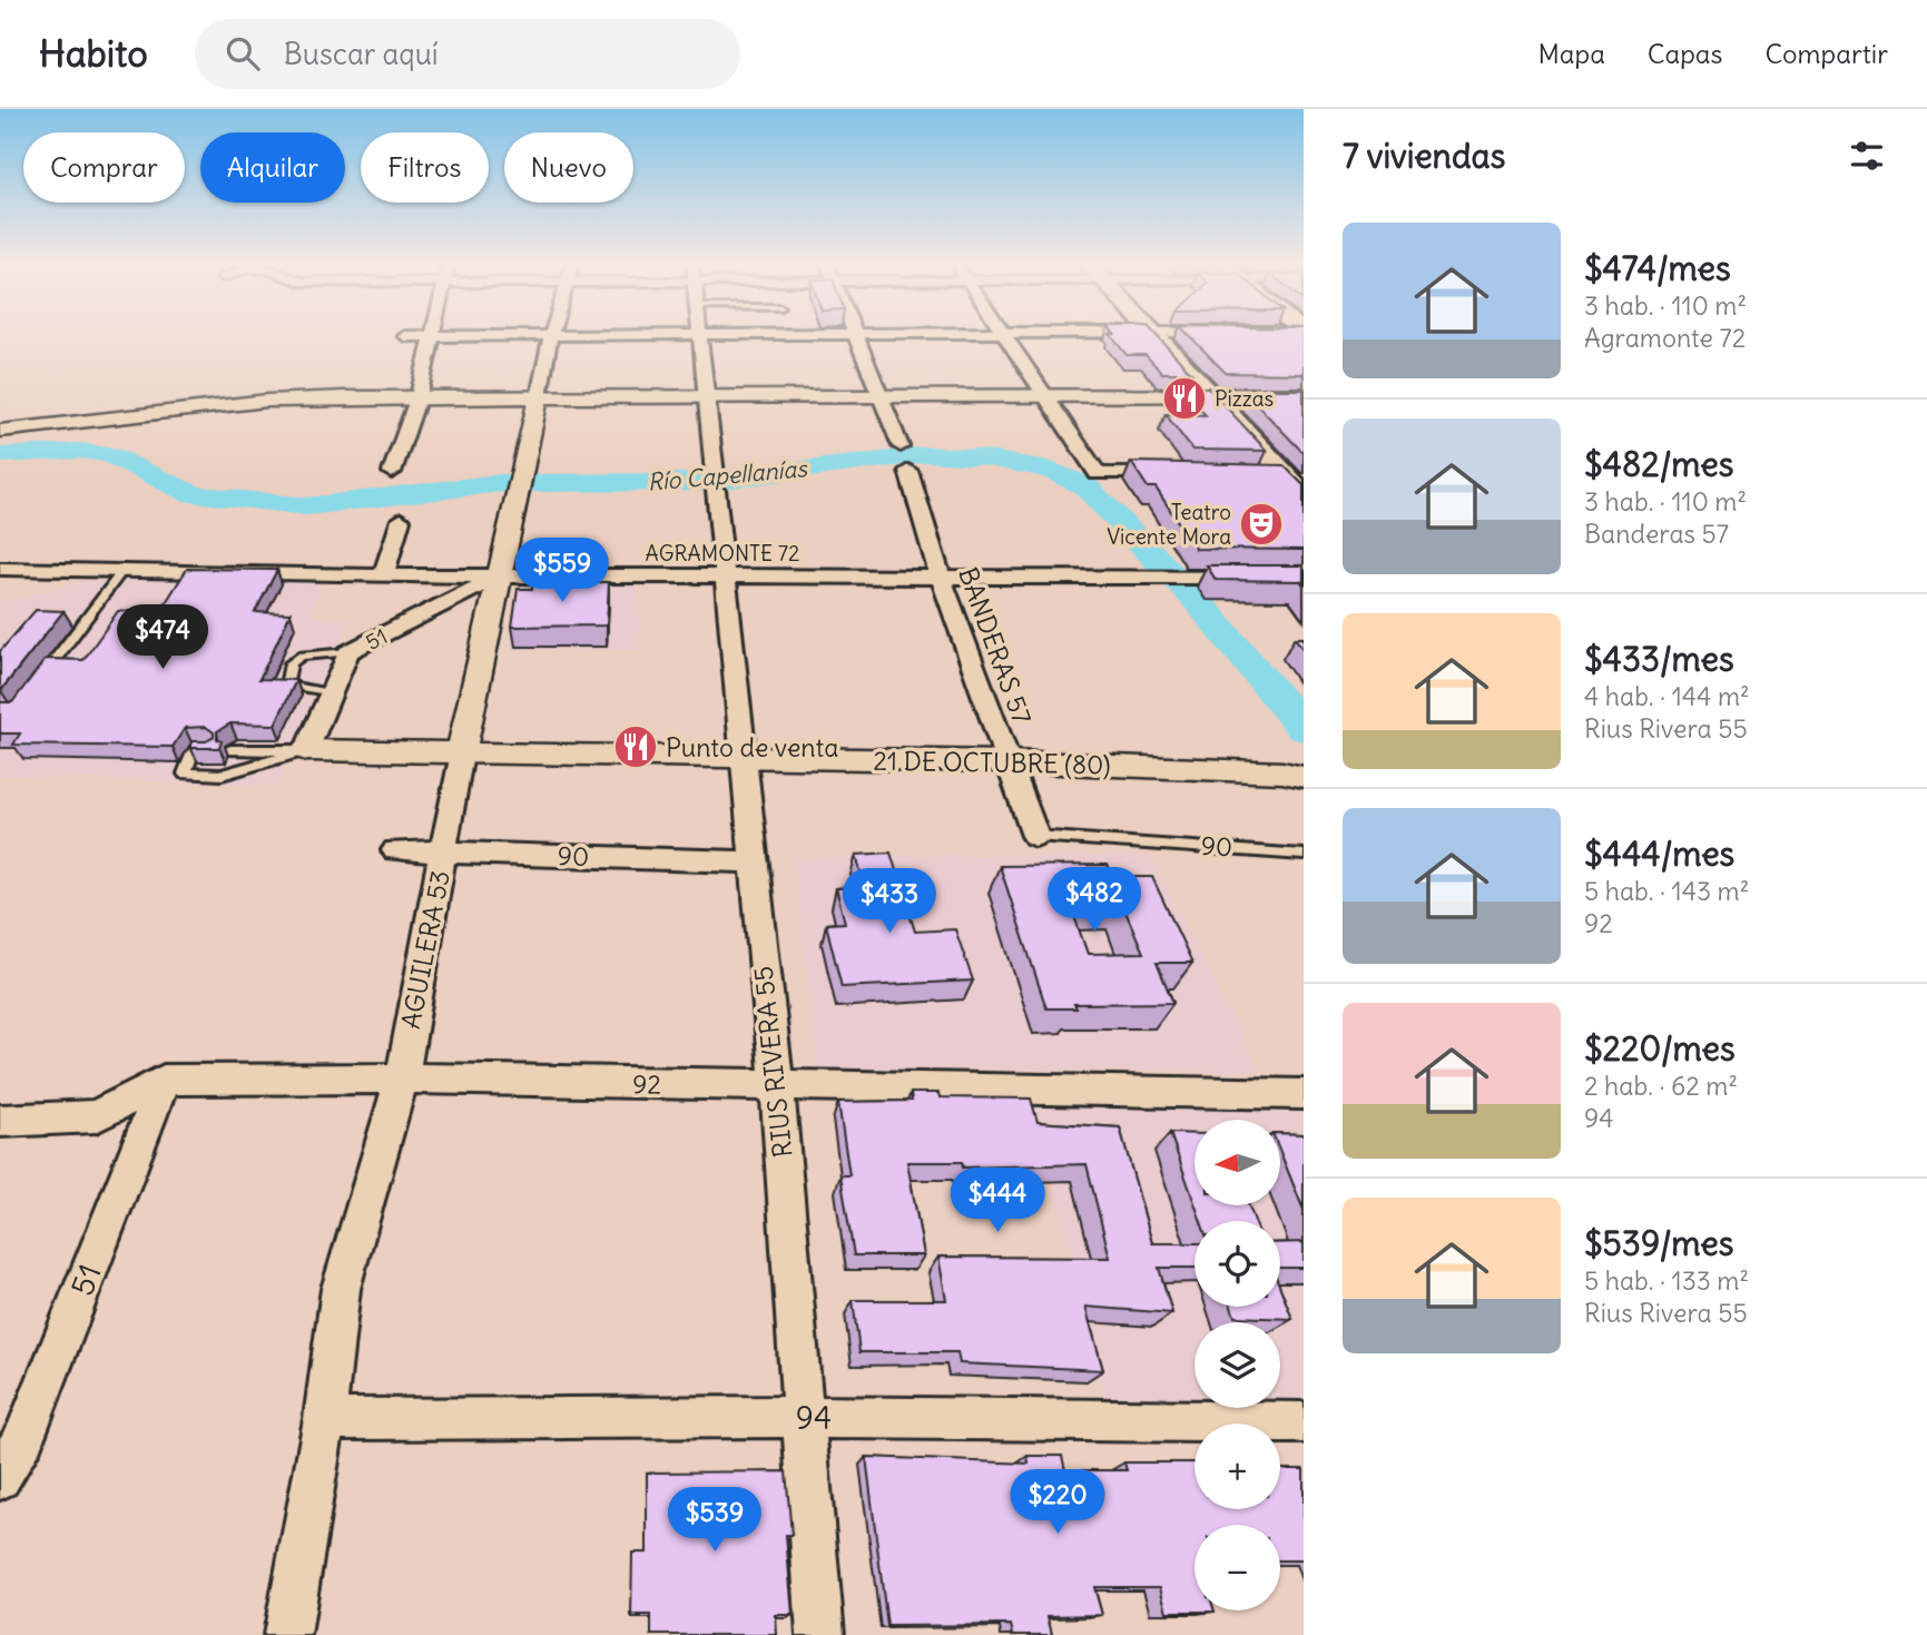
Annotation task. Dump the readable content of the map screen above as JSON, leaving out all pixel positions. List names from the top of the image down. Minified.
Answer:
{"streets":{"street":["AGRAMONTE 72","51","BANDERAS 57","21 DE OCTUBRE (80)","90","AGUILERA 53","RIUS RIVERA 55","92","94"]},"crossings":[["AGRAMONTE 72","51"],["AGRAMONTE 72","BANDERAS 57"],["AGRAMONTE 72","AGUILERA 53"],["AGRAMONTE 72","RIUS RIVERA 55"],["51","21 DE OCTUBRE (80)"],["51","AGUILERA 53"],["51","92"],["BANDERAS 57","21 DE OCTUBRE (80)"],["BANDERAS 57","90"],["21 DE OCTUBRE (80)","AGUILERA 53"],["21 DE OCTUBRE (80)","RIUS RIVERA 55"],["90","AGUILERA 53"],["90","RIUS RIVERA 55"],["AGUILERA 53","92"],["AGUILERA 53","94"],["RIUS RIVERA 55","92"],["RIUS RIVERA 55","94"]],"water":["Río Capellanías"],"places":{"restaurant":["Pizzas","Punto de venta"],"theatre":["Teatro Vicente Mora"]},"north":"left","page":{"header":"Habito","search":"Buscar aquí","nav":["Mapa","Capas","Compartir"],"heading":"7 viviendas","chip":["Comprar","Alquilar","Filtros","Nuevo"],"list":[{"name":"$474/mes","note":"3 hab. · 110 m² · Agramonte 72"},{"name":"$482/mes","note":"3 hab. · 110 m² · Banderas 57"},{"name":"$433/mes","note":"4 hab. · 144 m² · Rius Rivera 55"},{"name":"$444/mes","note":"5 hab. · 143 m² · 92"},{"name":"$220/mes","note":"2 hab. · 62 m² · 94"},{"name":"$539/mes","note":"5 hab. · 133 m² · Rius Rivera 55"}],"price":["$559","$474","$482","$433","$444","$220","$539"],"map_buttons":["+","−"]}}
